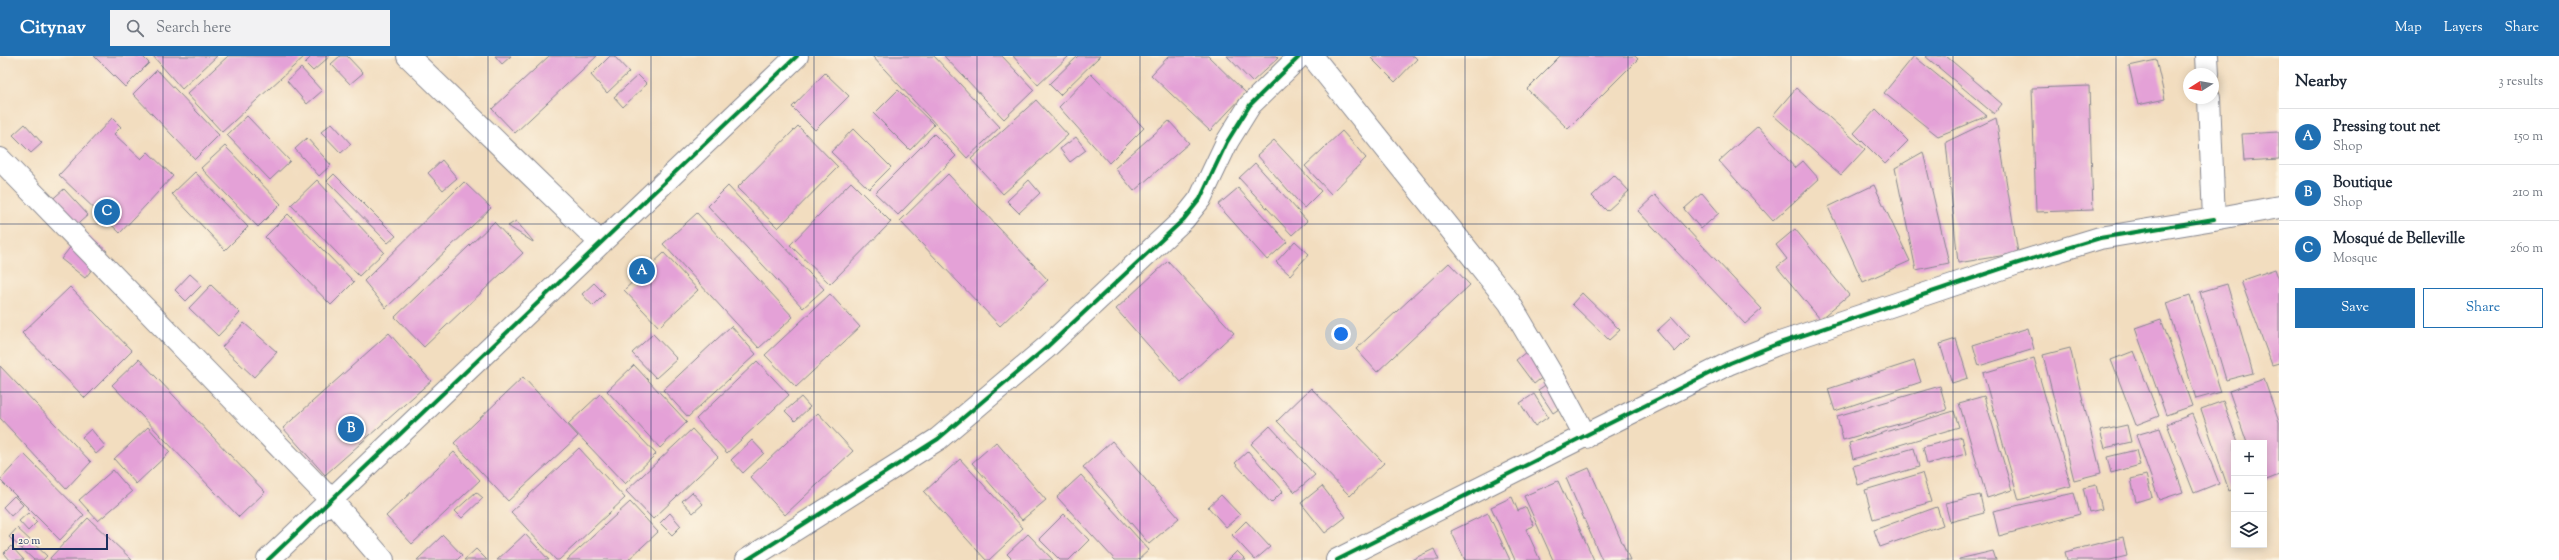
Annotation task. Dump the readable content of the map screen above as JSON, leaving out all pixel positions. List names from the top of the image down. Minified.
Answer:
{"scale_bar":"20 m","north":"left","page":{"header":"Citynav","search":"Search here","nav":["Map","Layers","Share"],"heading":["Nearby","3 results"],"list":[{"mark":"A","name":"Pressing tout net","note":"Shop","value":"150 m"},{"mark":"B","name":"Boutique","note":"Shop","value":"210 m"},{"mark":"C","name":"Mosqué de Belleville","note":"Mosque","value":"260 m"}],"pins":["C","A","B"],"buttons":["Save","Share"],"map_buttons":["+","−"],"scale":"20 m"}}
